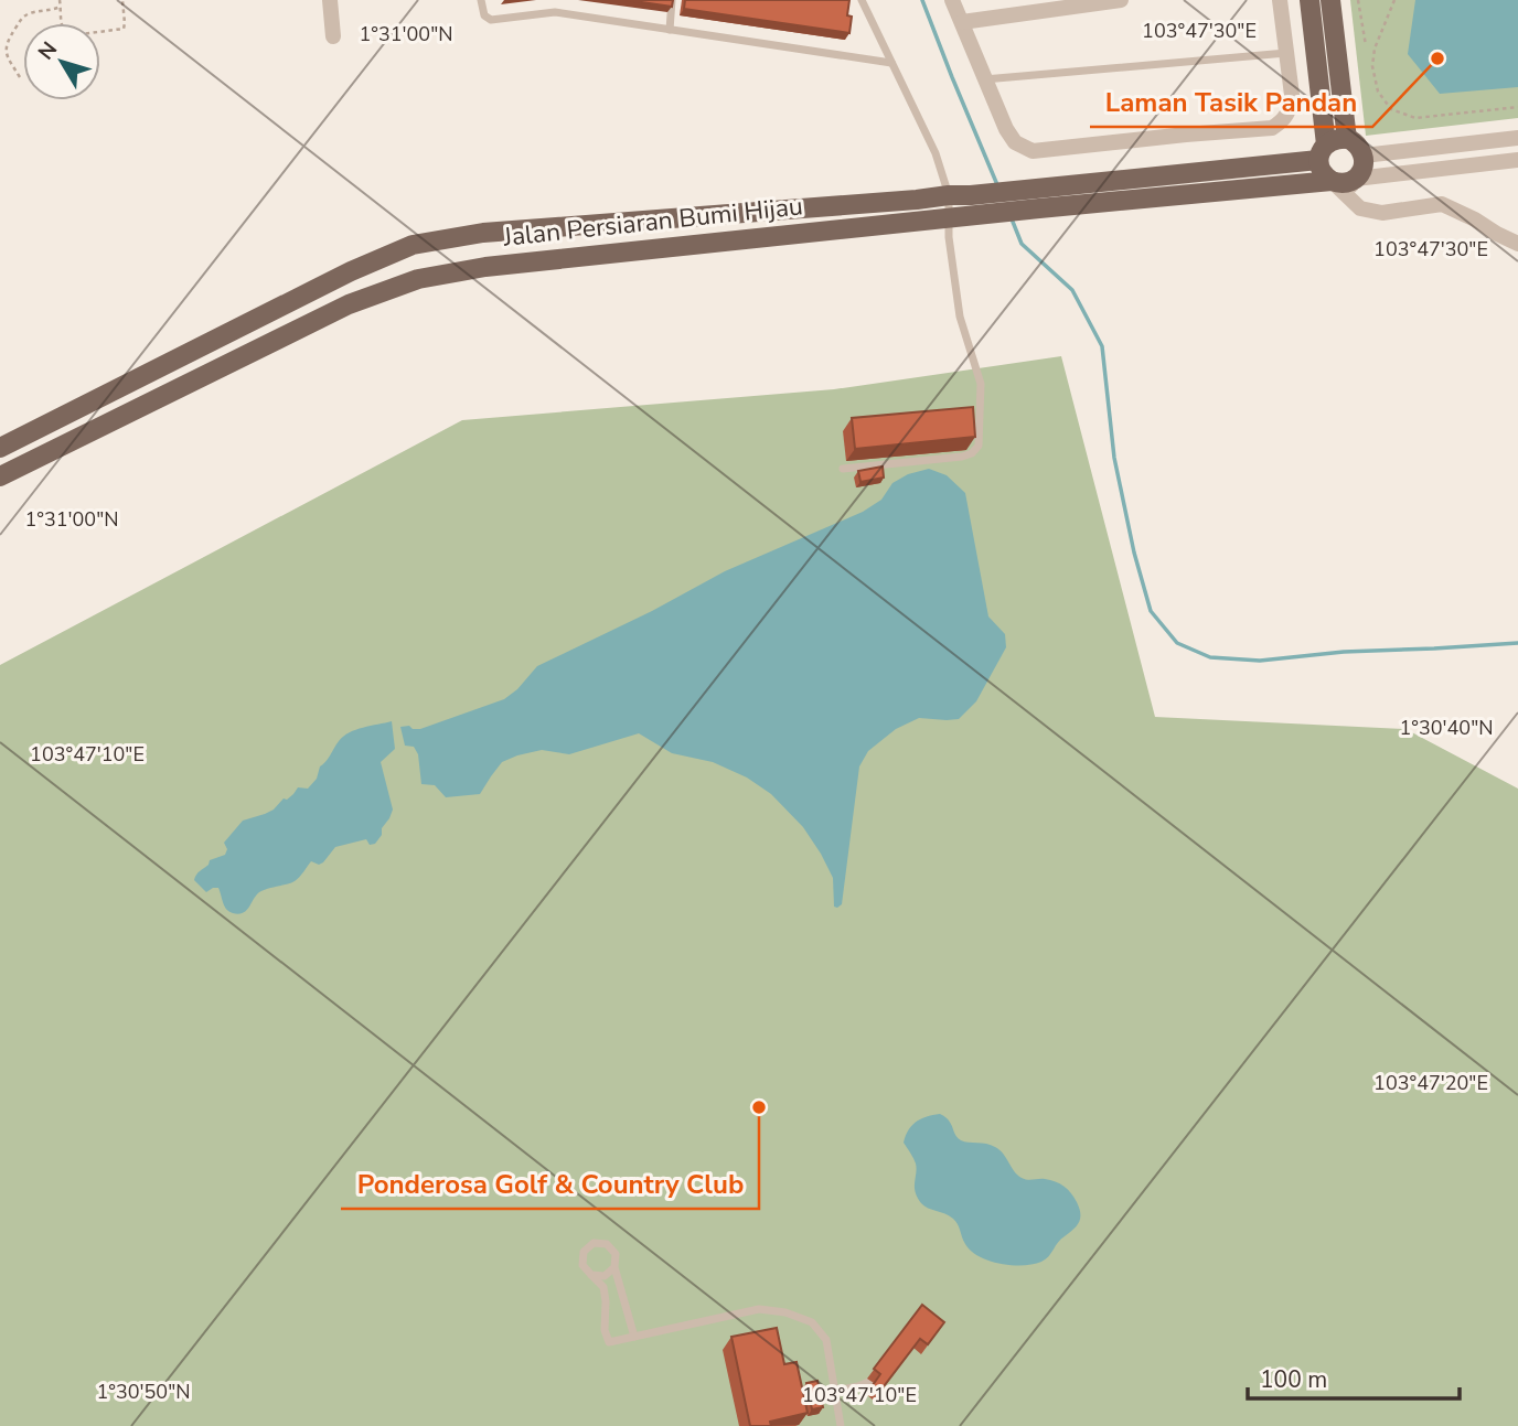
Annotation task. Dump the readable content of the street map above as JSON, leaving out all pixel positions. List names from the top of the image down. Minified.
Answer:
{"streets":{"main road":["Jalan Persiaran Bumi Hijau"]},"places":["Laman Tasik Pandan","Ponderosa Golf & Country Club"],"scale_bar":"100 m","north":"top left","coordinates":["103°47'30\"E","1°31'00\"N","1°30'40\"N","103°47'10\"E","103°47'20\"E","1°30'50\"N"]}
